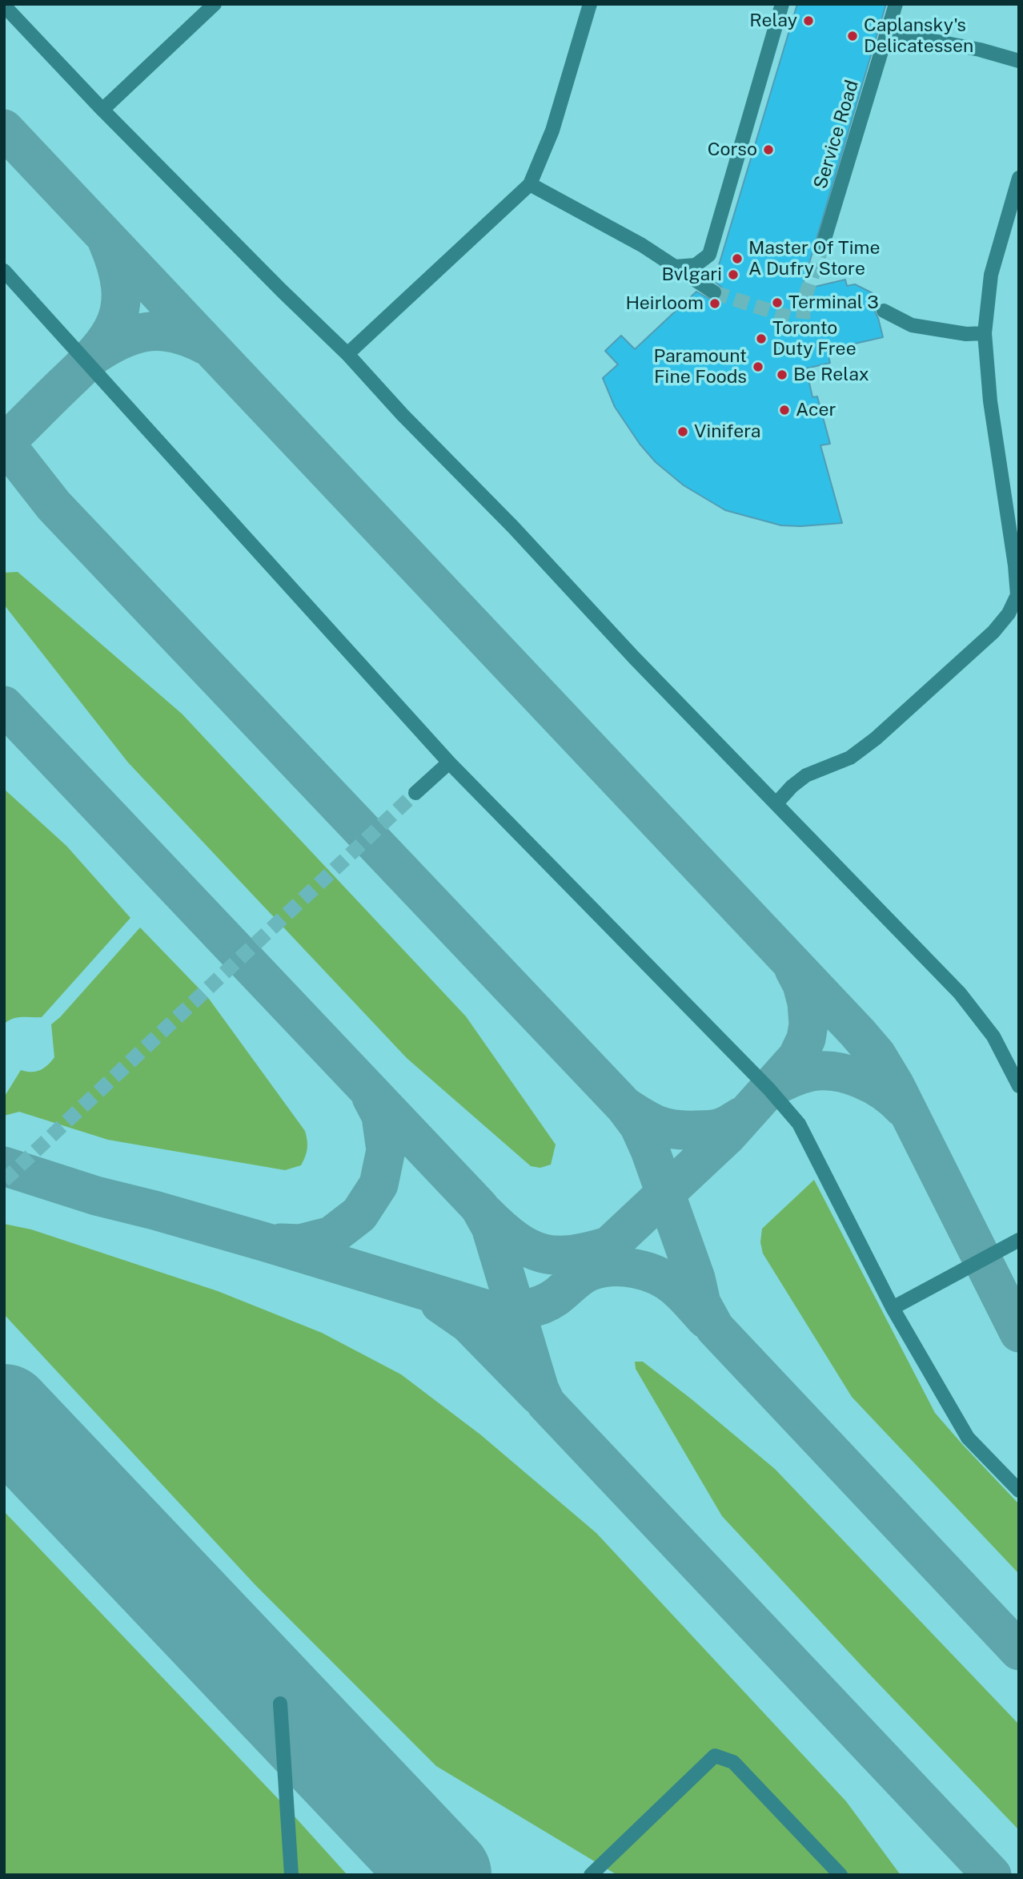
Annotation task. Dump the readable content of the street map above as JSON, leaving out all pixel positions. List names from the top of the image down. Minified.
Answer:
{"streets":{"street":["Service Road"]},"places":["Relay","Caplansky's Delicatessen","Corso","Master Of Time A Dufry Store","Bvlgari","Terminal 3","Heirloom","Toronto Duty Free","Paramount Fine Foods","Be Relax","Acer","Vinifera"]}
